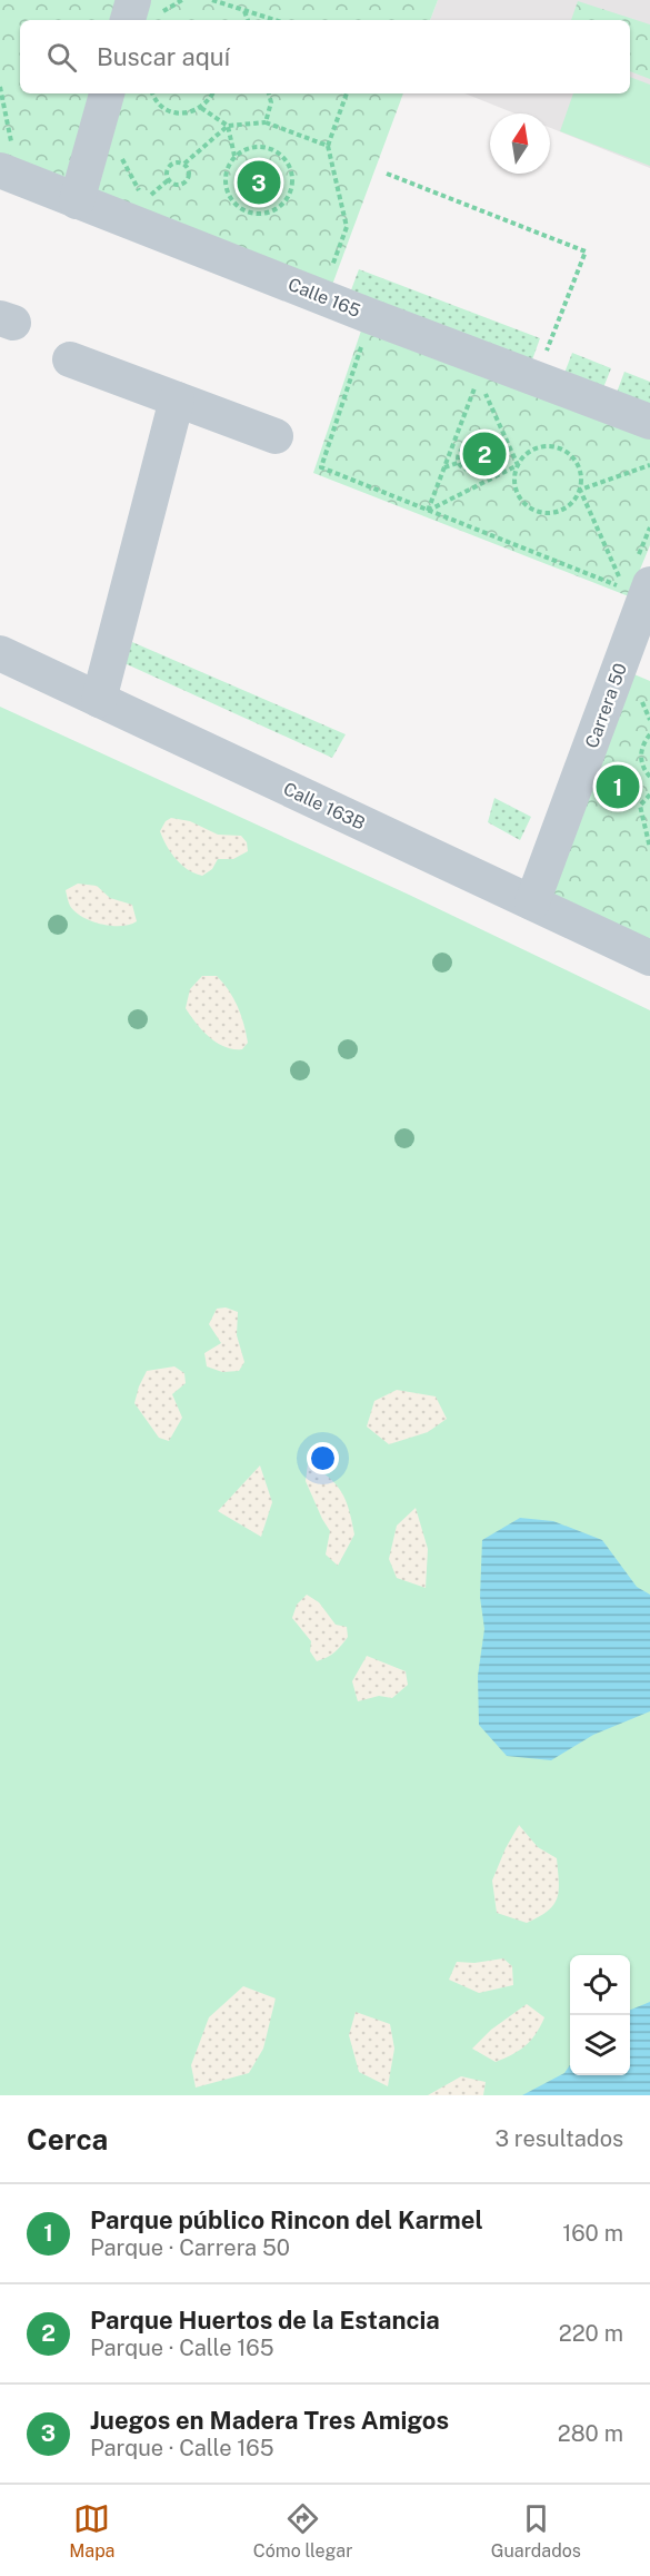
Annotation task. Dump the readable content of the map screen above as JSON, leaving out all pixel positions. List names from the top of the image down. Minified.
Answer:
{"streets":{"street":["Calle 165","Carrera 50","Calle 163B"]},"crossings":[["Carrera 50","Calle 163B"]],"north":"top","page":{"search":"Buscar aquí","pins":["3","2","1"],"heading":["Cerca","3 resultados"],"list":[{"mark":"1","name":"Parque público Rincon del Karmel","note":"Parque · Carrera 50","value":"160 m"},{"mark":"2","name":"Parque Huertos de la Estancia","note":"Parque · Calle 165","value":"220 m"},{"mark":"3","name":"Juegos en Madera Tres Amigos","note":"Parque · Calle 165","value":"280 m"}],"nav":["Mapa","Cómo llegar","Guardados"]}}
